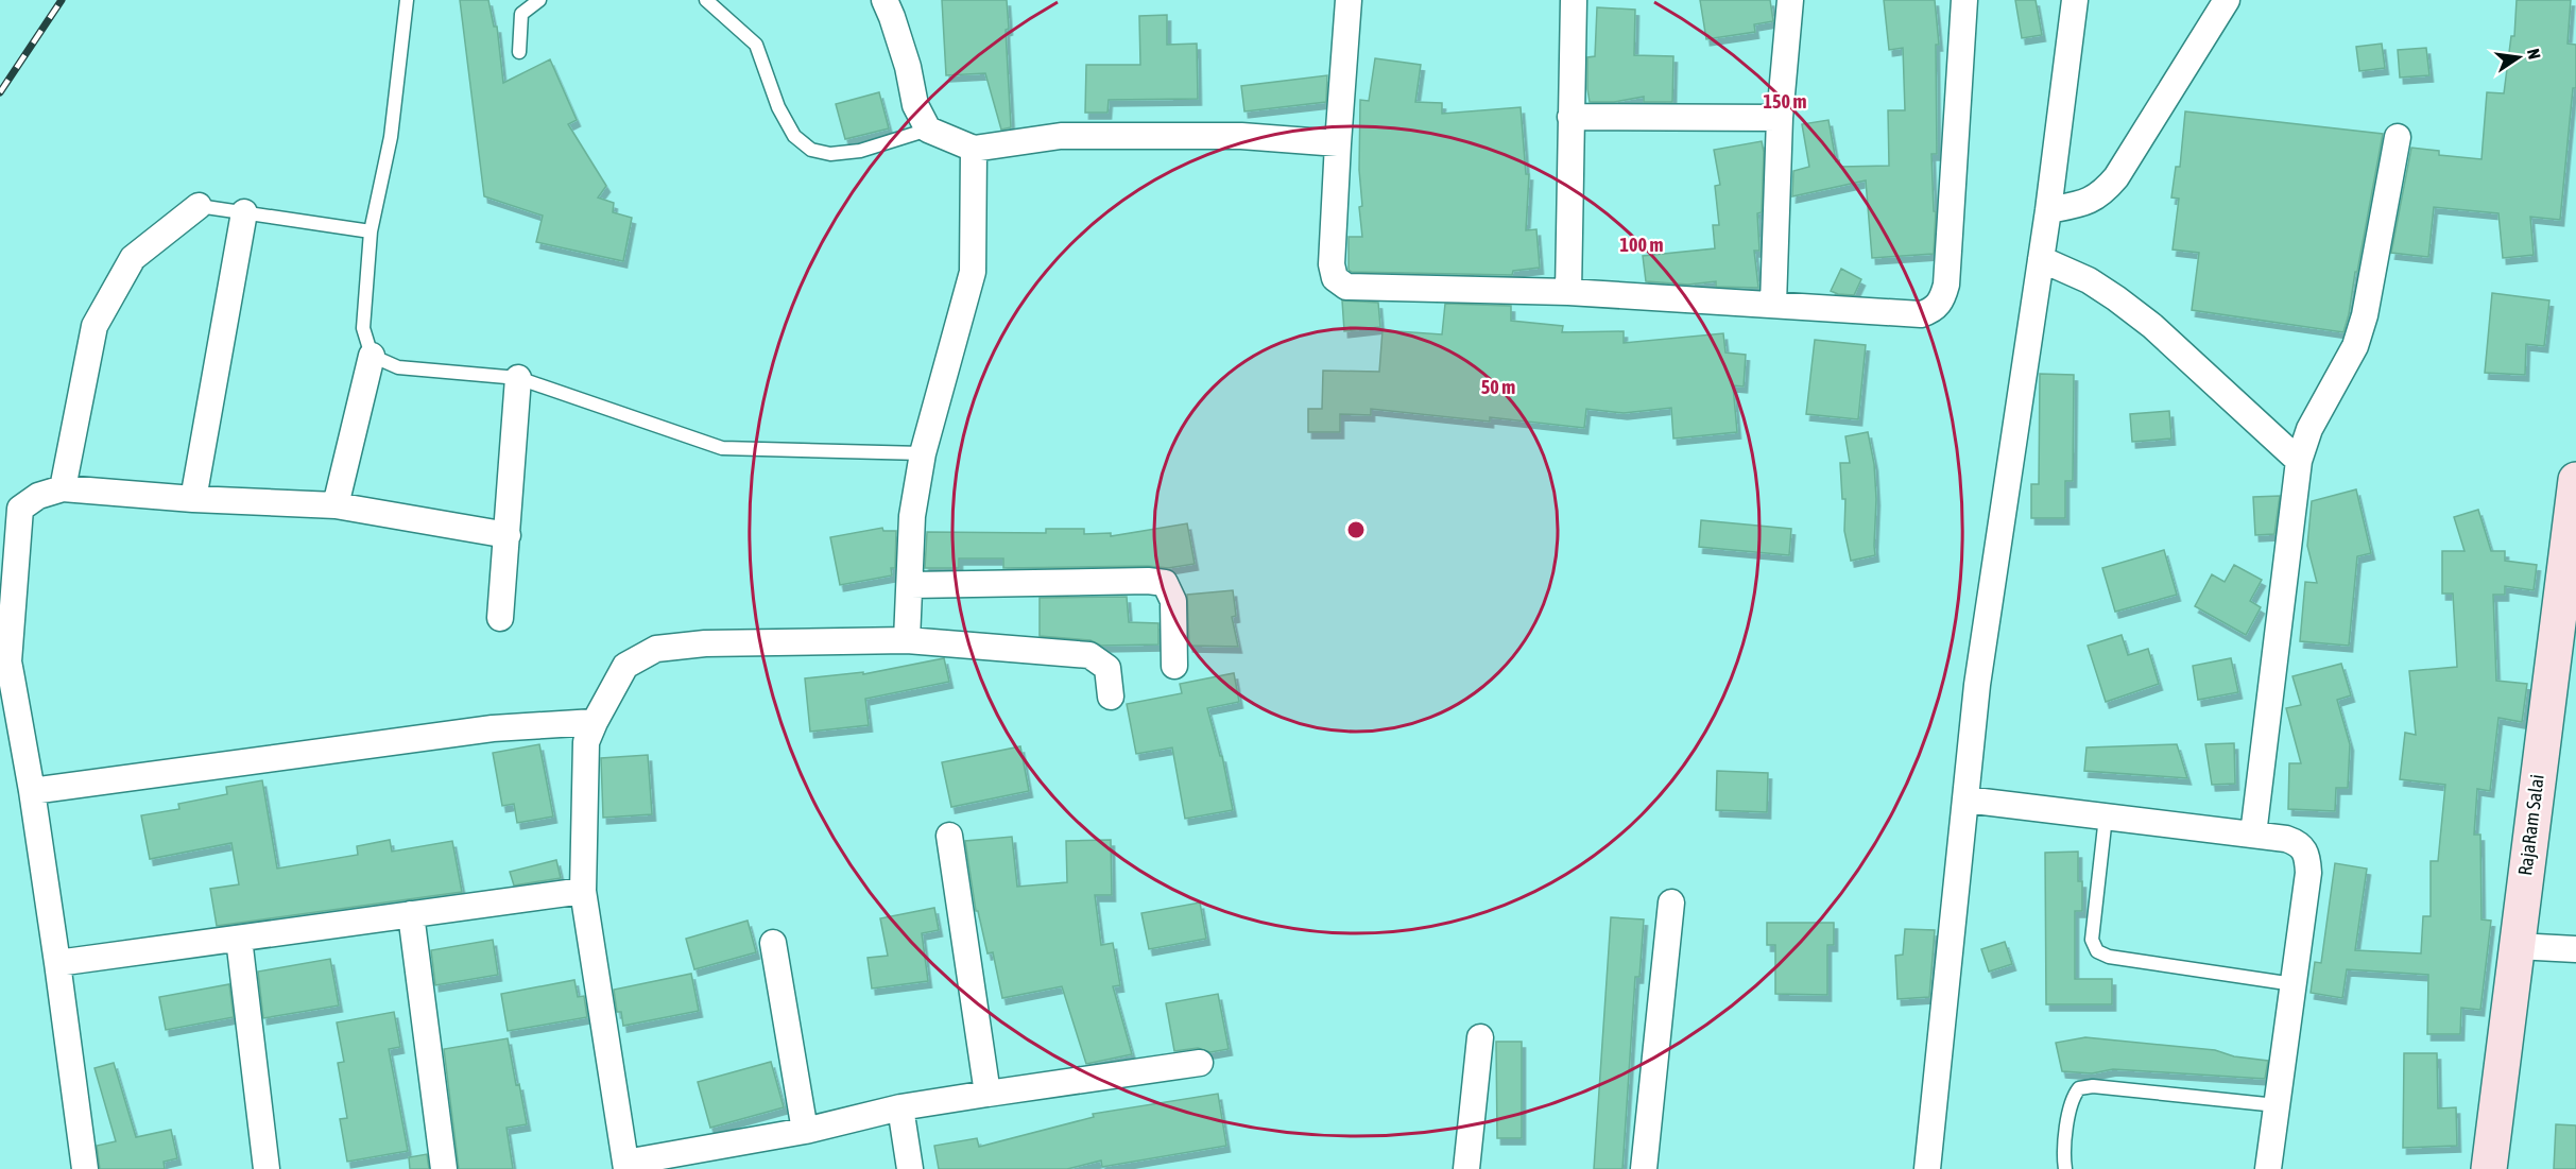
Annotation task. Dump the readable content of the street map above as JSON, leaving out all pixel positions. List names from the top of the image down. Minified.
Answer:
{"streets":{"street":["RajaRam Salai"]},"north":"right","rings":["150 m","100 m","50 m"]}
